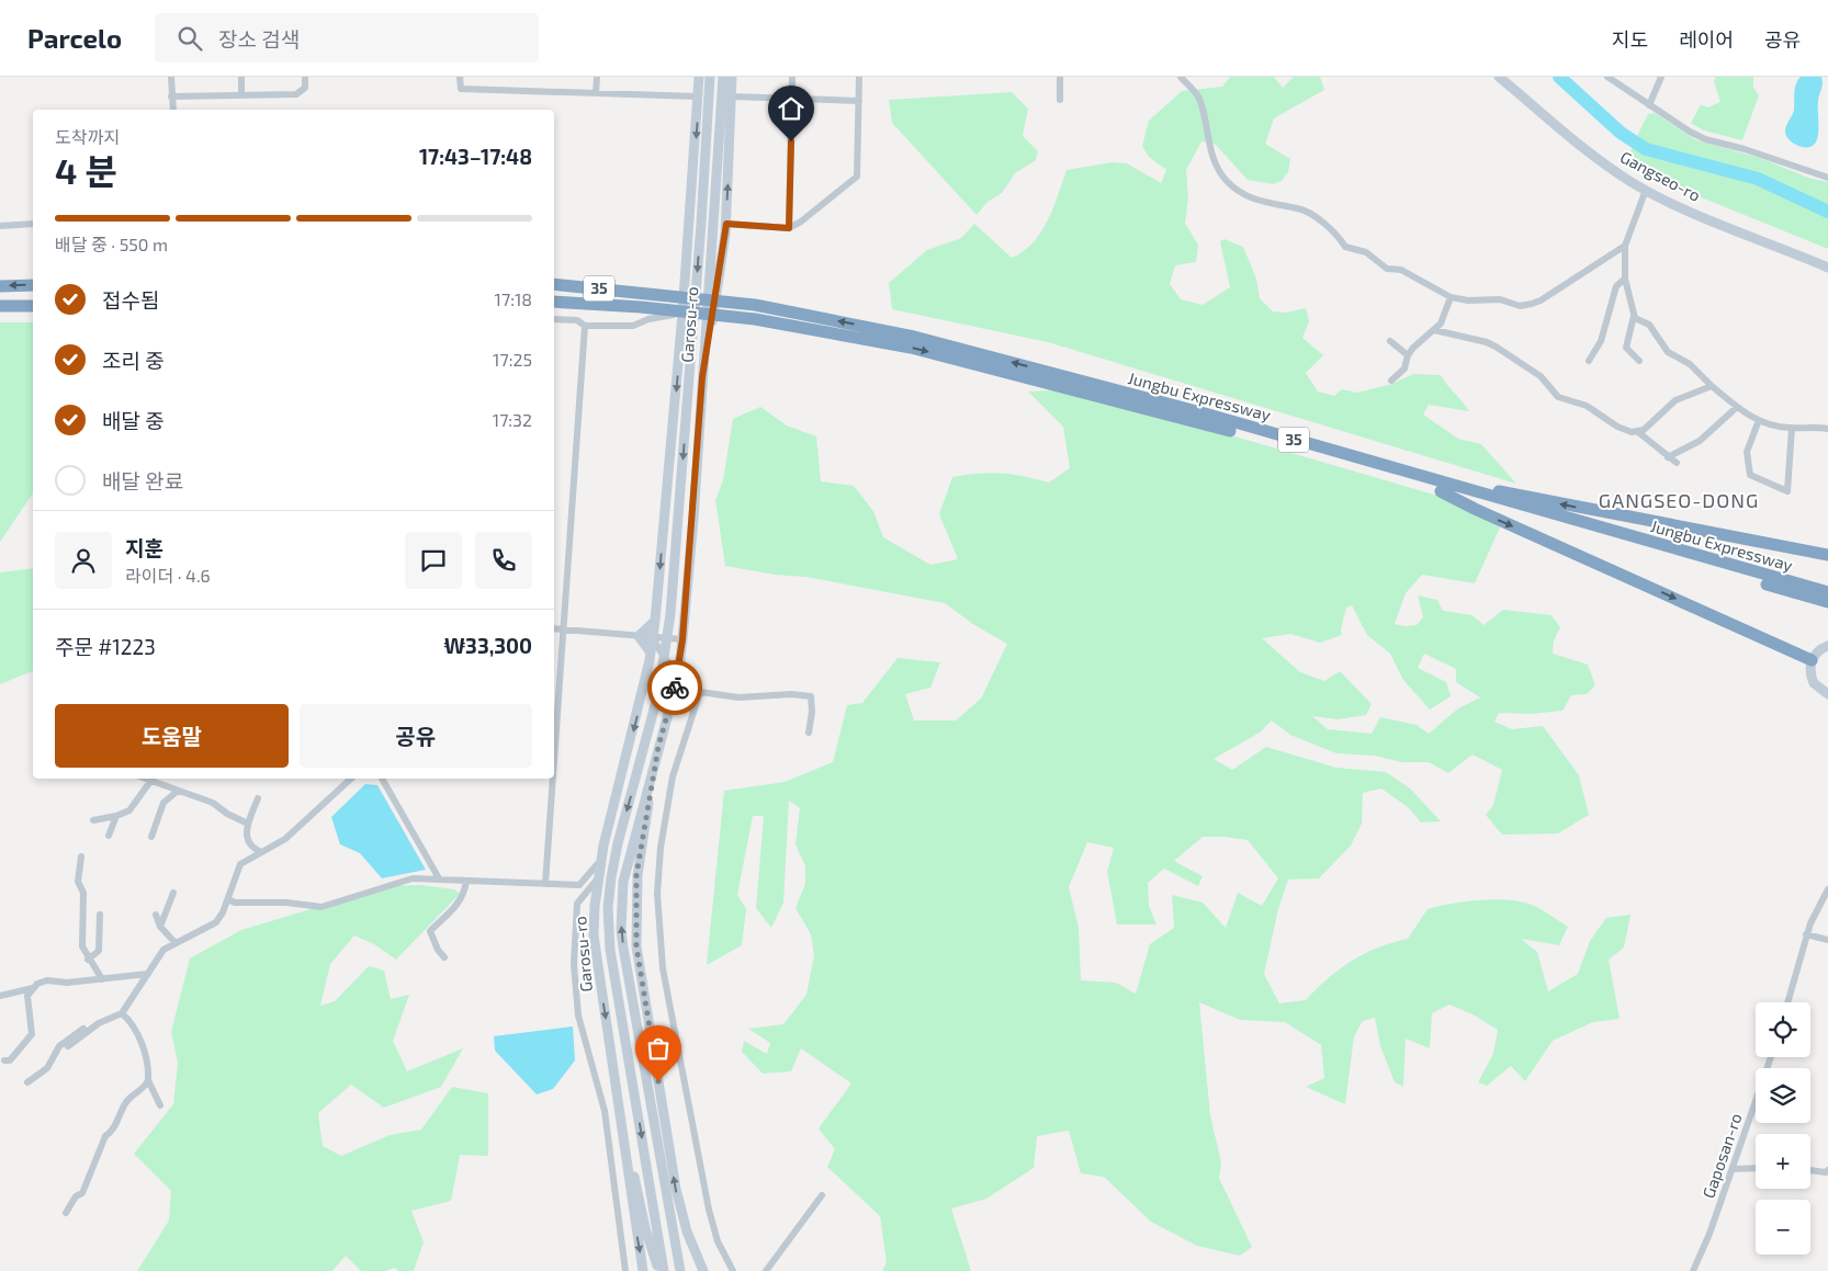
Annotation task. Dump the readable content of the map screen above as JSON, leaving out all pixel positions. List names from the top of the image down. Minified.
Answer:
{"streets":{"highway":["35","Jungbu Expressway"],"main road":["Gangseo-ro","Garosu-ro"],"street":["Gaposan-ro"]},"districts":["GANGSEO-DONG"],"page":{"header":"Parcelo","search":"장소 검색","nav":["지도","레이어","공유"],"heading":["4 분","도착까지","17:43–17:48"],"panel":["지훈","라이더 · 4.6","주문 #1223","₩33,300"],"bar":"배달 중 · 550 m","list":[["접수됨","17:18"],["조리 중","17:25"],["배달 중","17:32"],"배달 완료"],"buttons":["도움말","공유"],"map_buttons":["+","−"]}}
